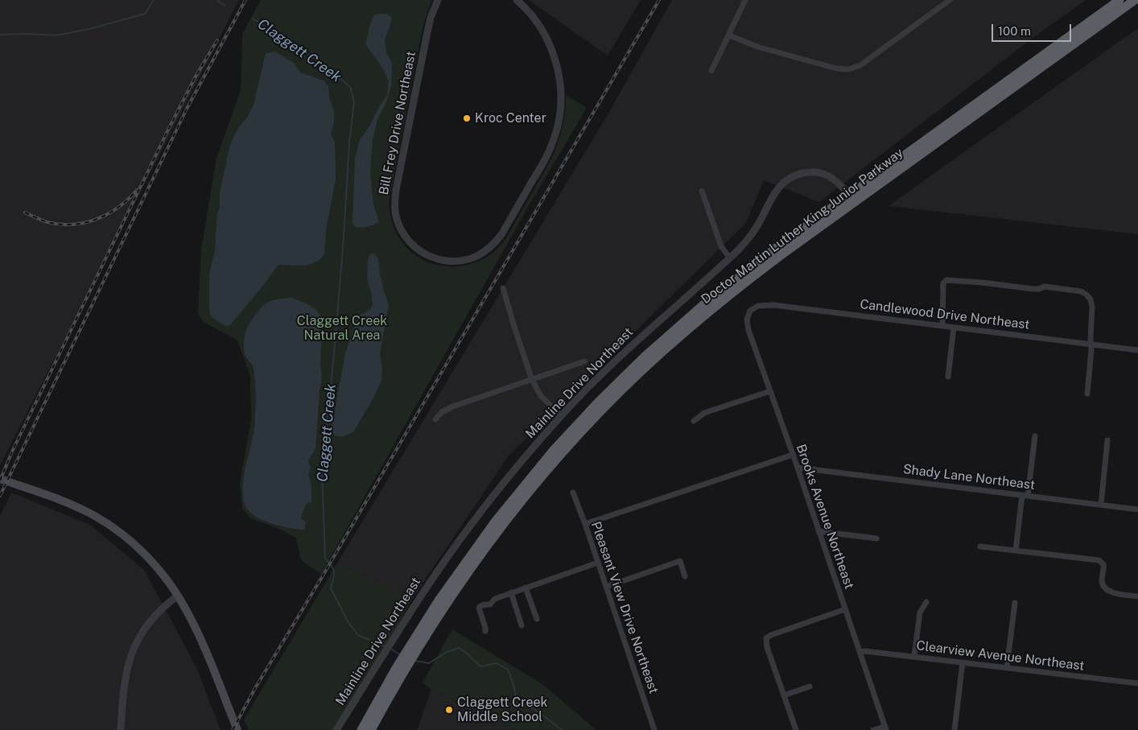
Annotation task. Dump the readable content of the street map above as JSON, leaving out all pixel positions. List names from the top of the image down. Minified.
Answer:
{"streets":{"highway":["Doctor Martin Luther King Junior Parkway"],"street":["Bill Frey Drive Northeast","Candlewood Drive Northeast","Mainline Drive Northeast","Shady Lane Northeast","Brooks Avenue Northeast","Pleasant View Drive Northeast","Clearview Avenue Northeast"]},"crossings":[["Doctor Martin Luther King Junior Parkway","Mainline Drive Northeast"],["Candlewood Drive Northeast","Brooks Avenue Northeast"],["Shady Lane Northeast","Brooks Avenue Northeast"],["Brooks Avenue Northeast","Clearview Avenue Northeast"]],"water":["Claggett Creek"],"parks":["Claggett Creek Natural Area"],"places":["Kroc Center","Claggett Creek Middle School"],"scale_bar":"100 m"}
